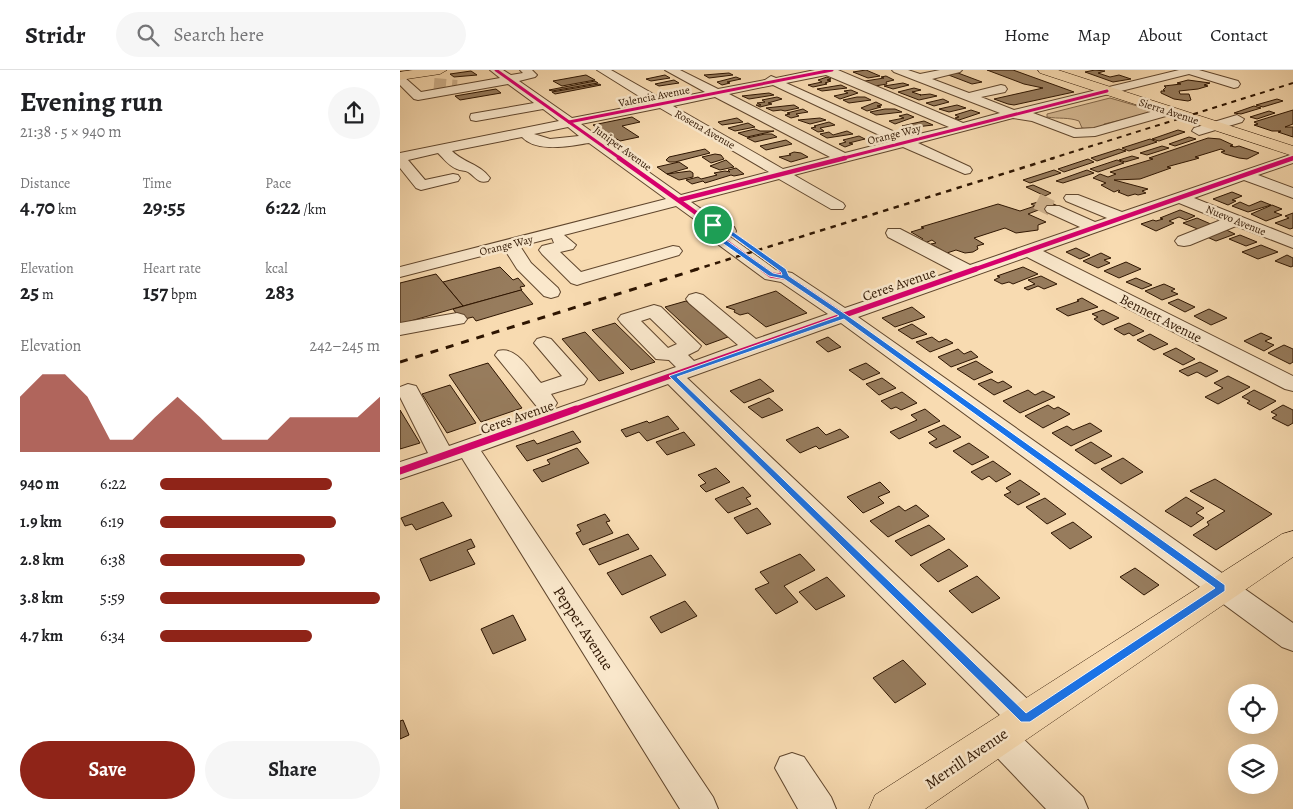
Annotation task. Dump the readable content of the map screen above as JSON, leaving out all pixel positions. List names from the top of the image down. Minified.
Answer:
{"streets":{"main road":["Sierra Avenue","Merrill Avenue"],"street":["Valencia Avenue","Rosena Avenue","Orange Way","Juniper Avenue","Nuevo Avenue","Ceres Avenue","Bennett Avenue","Pepper Avenue"]},"crossings":[["Valencia Avenue","Rosena Avenue"],["Valencia Avenue","Juniper Avenue"],["Sierra Avenue","Orange Way"],["Rosena Avenue","Orange Way"],["Orange Way","Juniper Avenue"],["Juniper Avenue","Ceres Avenue"],["Juniper Avenue","Merrill Avenue"],["Nuevo Avenue","Ceres Avenue"],["Ceres Avenue","Bennett Avenue"],["Ceres Avenue","Pepper Avenue"]],"page":{"header":"Stridr","search":"Search here","nav":["Home","Map","About","Contact"],"heading":["Evening run","21:38 · 5 × 940 m"],"stats":[["Distance","4.70 km"],["Time","29:55"],["Pace","6:22 /km"],["Elevation","25 m"],["Heart rate","157 bpm"],["kcal","283"]],"chart":["Elevation","242–245 m"],"list":[{"name":"940 m","note":"6:22"},{"name":"1.9 km","note":"6:19"},{"name":"2.8 km","note":"6:38"},{"name":"3.8 km","note":"5:59"},{"name":"4.7 km","note":"6:34"}],"buttons":["Save","Share"]}}
